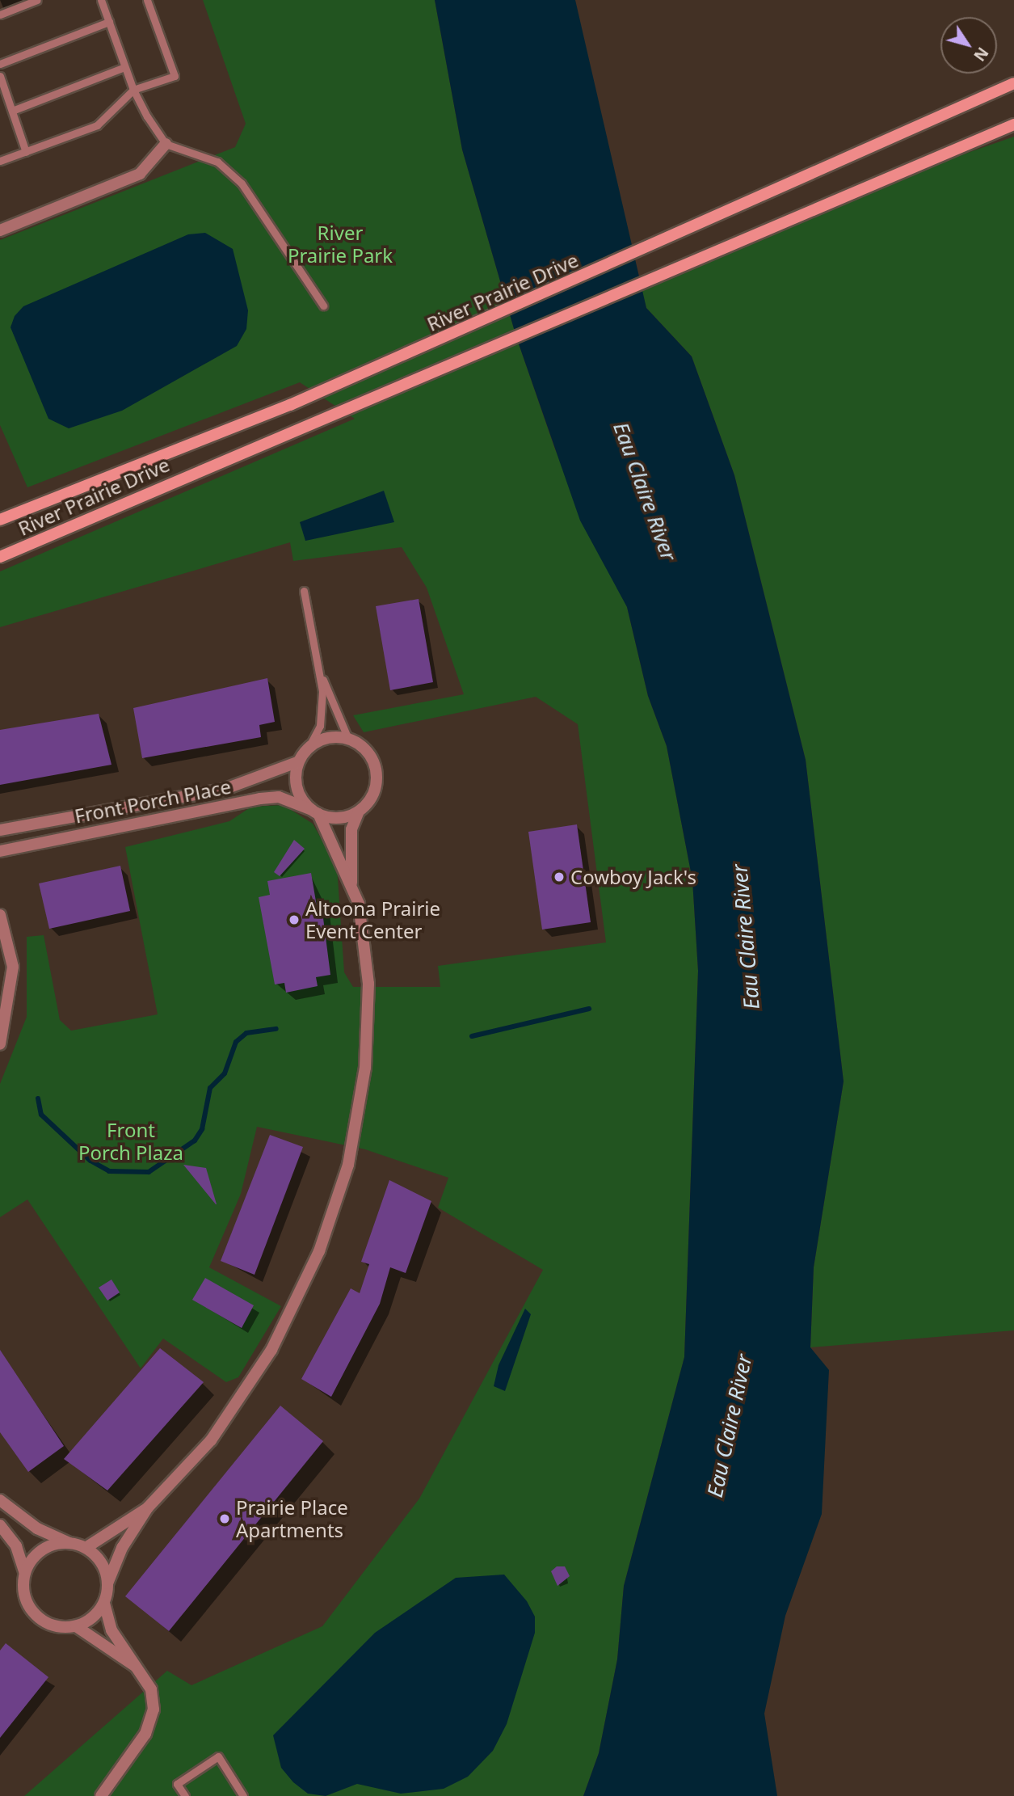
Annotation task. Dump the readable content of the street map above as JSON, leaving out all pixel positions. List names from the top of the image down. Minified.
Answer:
{"streets":{"main road":["River Prairie Drive"],"street":["Front Porch Place"]},"water":["Eau Claire River"],"parks":["River Prairie Park","Front Porch Plaza"],"places":["Cowboy Jack's","Altoona Prairie Event Center","Prairie Place Apartments"],"north":"bottom right"}
